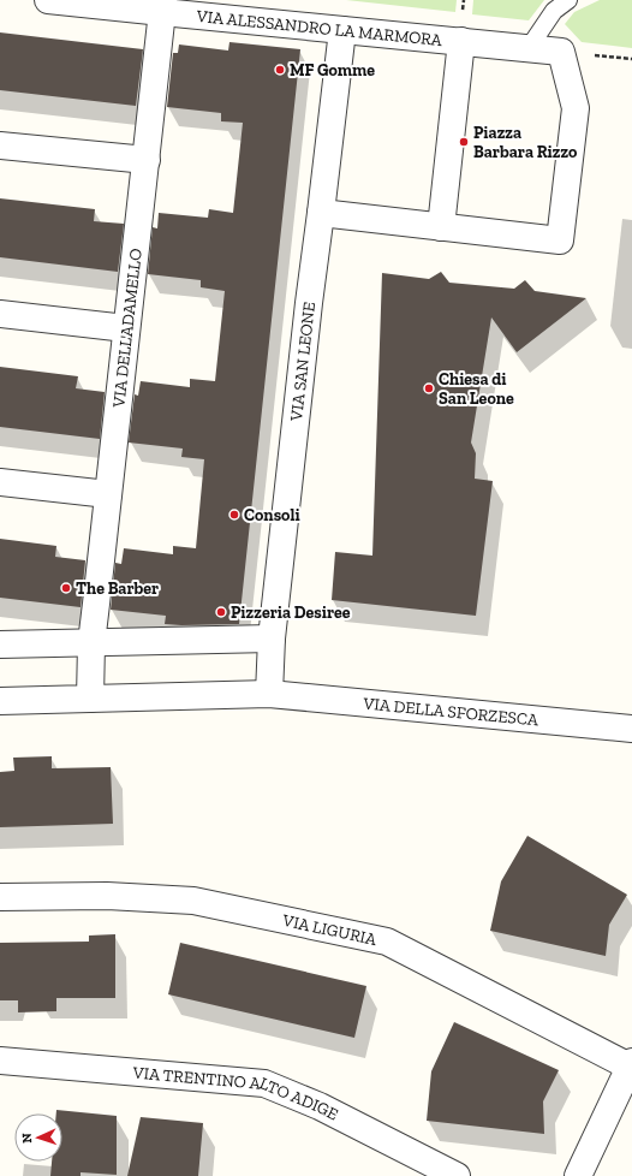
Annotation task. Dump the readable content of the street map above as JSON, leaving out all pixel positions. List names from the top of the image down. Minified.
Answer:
{"streets":{"street":["VIA ALESSANDRO LA MARMORA","VIA DELL'ADAMELLO","VIA SAN LEONE","VIA DELLA SFORZESCA","VIA LIGURIA","VIA TRENTINO ALTO ADIGE"]},"crossings":[["VIA ALESSANDRO LA MARMORA","VIA DELL'ADAMELLO"],["VIA ALESSANDRO LA MARMORA","VIA SAN LEONE"],["VIA SAN LEONE","VIA DELLA SFORZESCA"]],"places":["MF Gomme","Piazza Barbara Rizzo","Chiesa di San Leone","Consoli","The Barber","Pizzeria Desiree"],"north":"left"}
